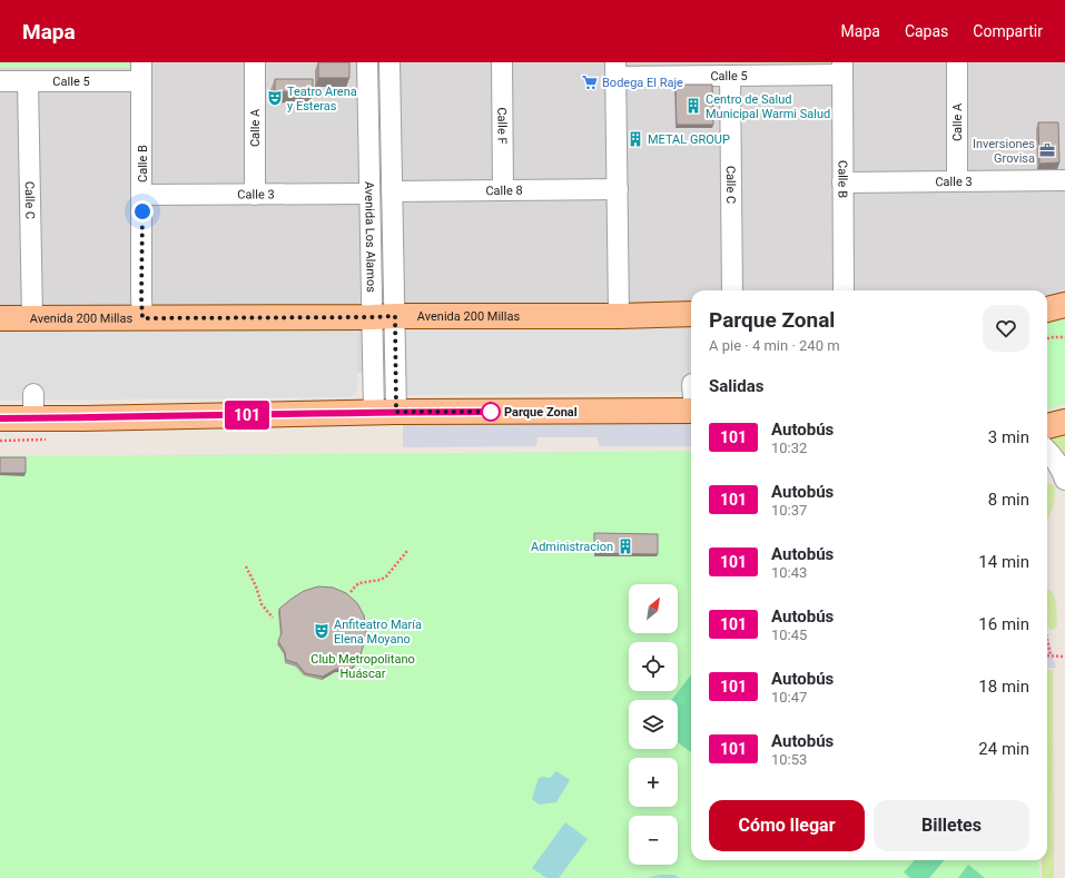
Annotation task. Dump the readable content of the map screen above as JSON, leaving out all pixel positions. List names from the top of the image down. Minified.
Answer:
{"streets":{"main road":["Avenida 200 Millas"],"street":["Calle 5","Calle A","Calle F","Calle B","Calle 3","Calle C","Calle 8","Avenida Los Alamos"]},"crossings":[["Calle 5","Calle B"],["Calle 5","Calle C"],["Calle A","Calle 3"],["Calle F","Calle 8"],["Calle B","Calle 3"],["Calle B","Avenida 200 Millas"],["Calle 3","Avenida Los Alamos"],["Calle C","Avenida 200 Millas"],["Calle 8","Avenida Los Alamos"],["Avenida Los Alamos","Avenida 200 Millas"]],"parks":["Club Metropolitano Huáscar"],"places":{"supermarket":["Bodega El Raje"],"theatre":["Teatro Arena y Esteras","Anfiteatro María Elena Moyano"],"building":["Centro de Salud Municipal Warmi Salud","METAL GROUP","Administracion"],"office":["Inversiones Grovisa"],"other":["Parque Zonal"]},"lines":["bus line 101"],"north":"top right","page":{"header":"Mapa","nav":["Mapa","Capas","Compartir"],"on_map":"101","heading":[["Parque Zonal","A pie · 4 min · 240 m"],"Salidas"],"list":[{"mark":"101","name":"Autobús","note":"10:32","value":"3 min"},{"mark":"101","name":"Autobús","note":"10:37","value":"8 min"},{"mark":"101","name":"Autobús","note":"10:43","value":"14 min"},{"mark":"101","name":"Autobús","note":"10:45","value":"16 min"},{"mark":"101","name":"Autobús","note":"10:47","value":"18 min"},{"mark":"101","name":"Autobús","note":"10:53","value":"24 min"}],"map_buttons":["+","−"],"buttons":["Cómo llegar","Billetes"]}}
